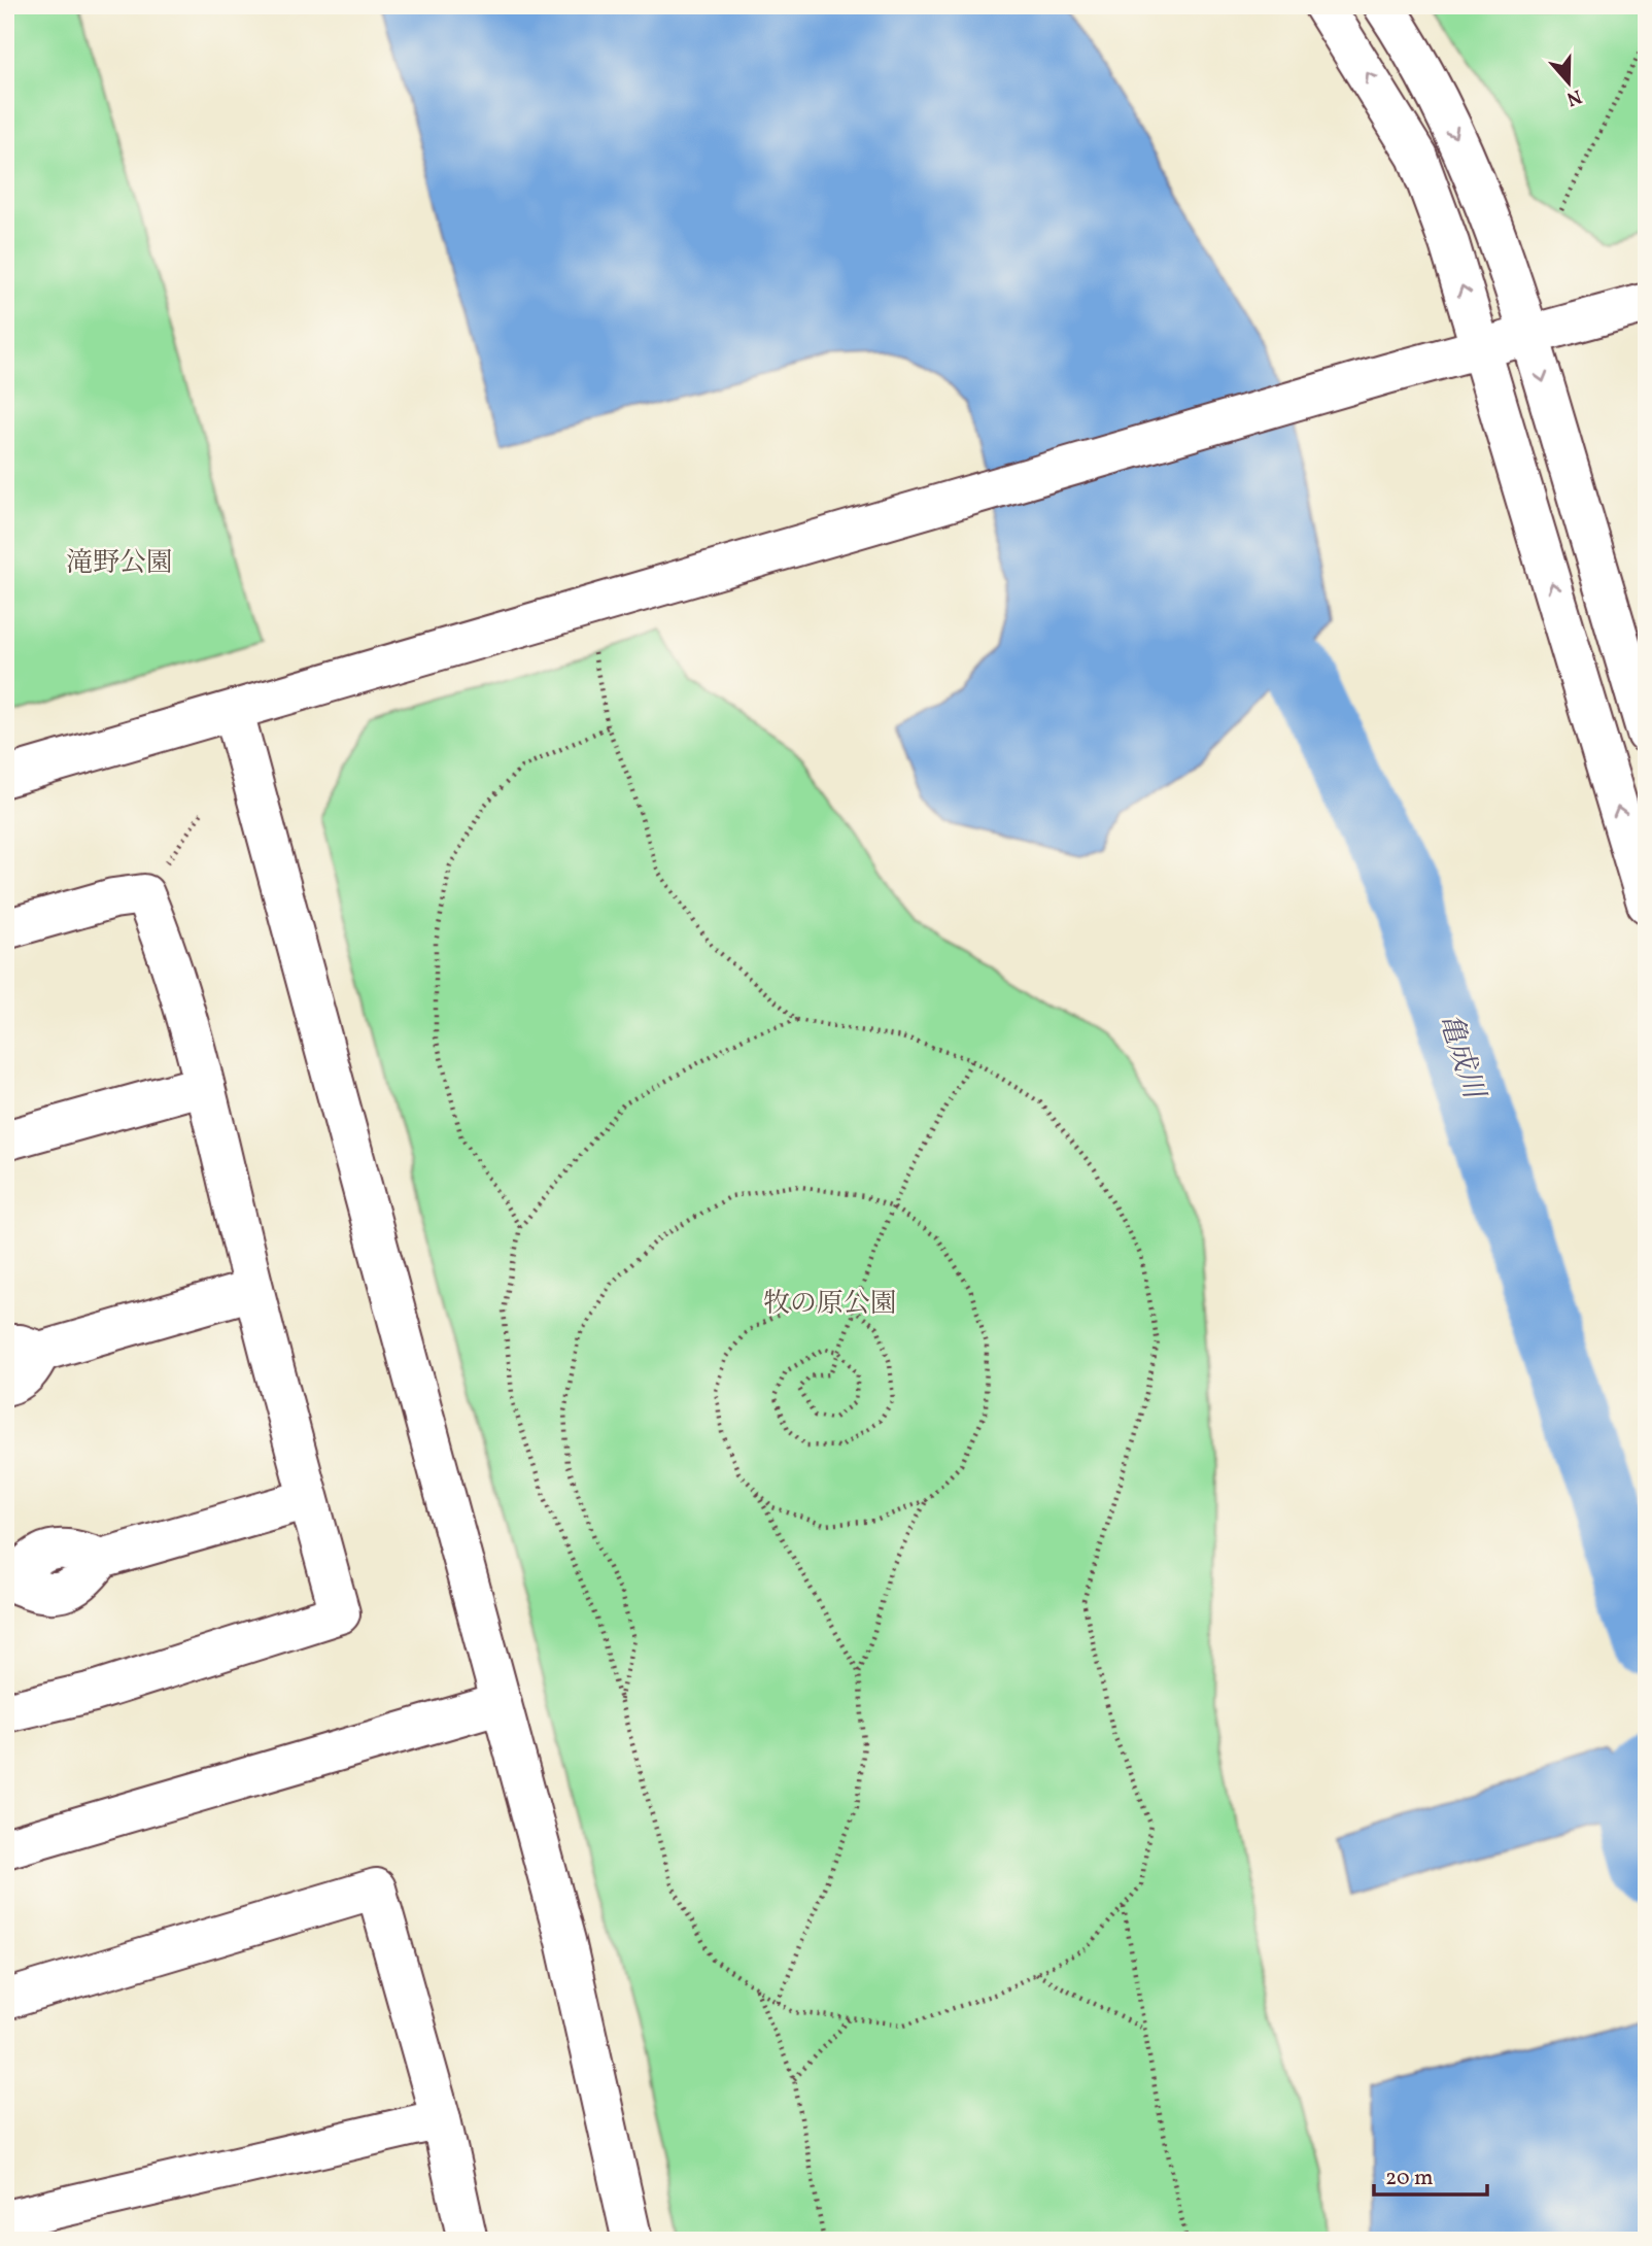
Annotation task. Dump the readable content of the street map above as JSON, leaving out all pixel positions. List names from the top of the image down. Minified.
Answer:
{"water":["亀成川"],"parks":["滝野公園","牧の原公園"],"scale_bar":"20 m","north":"bottom"}
